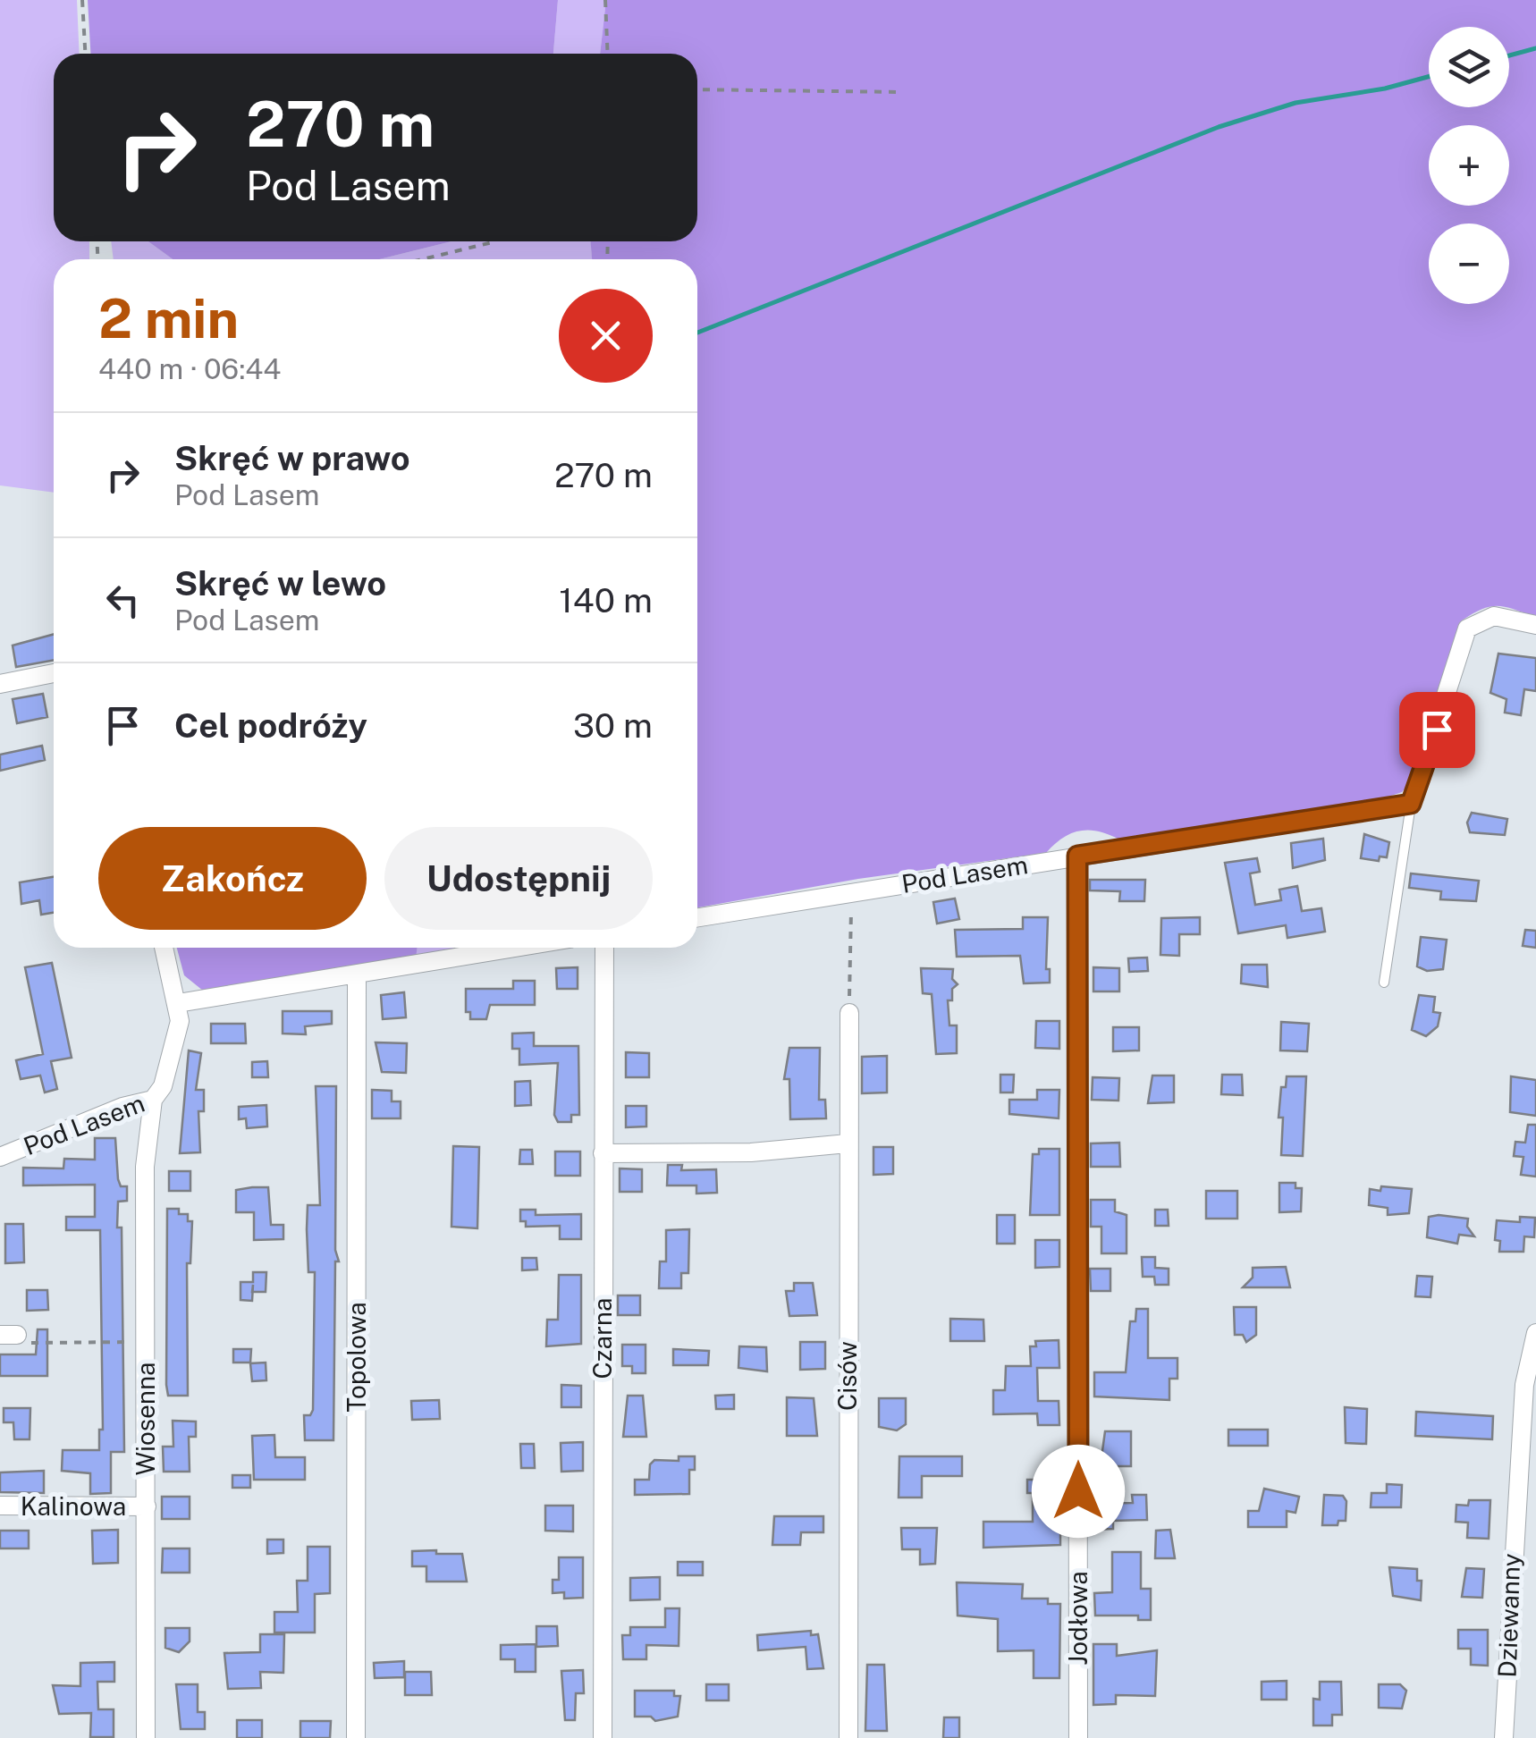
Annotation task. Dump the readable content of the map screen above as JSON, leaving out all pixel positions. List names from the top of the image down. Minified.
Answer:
{"streets":{"street":["Pod Lasem","Czarna","Topolowa","Cisów","Wiosenna","Kalinowa","Dziewanny","Jodłowa"]},"crossings":[["Pod Lasem","Wiosenna"],["Pod Lasem","Jodłowa"],["Wiosenna","Kalinowa"]],"page":{"map_buttons":["+","−"],"turn":["270 m","Pod Lasem"],"heading":["2 min","440 m · 06:44"],"list":[{"name":"Skręć w prawo","note":"Pod Lasem","value":"270 m"},{"name":"Skręć w lewo","note":"Pod Lasem","value":"140 m"},{"name":"Cel podróży","value":"30 m"}],"buttons":["Zakończ","Udostępnij"]}}
